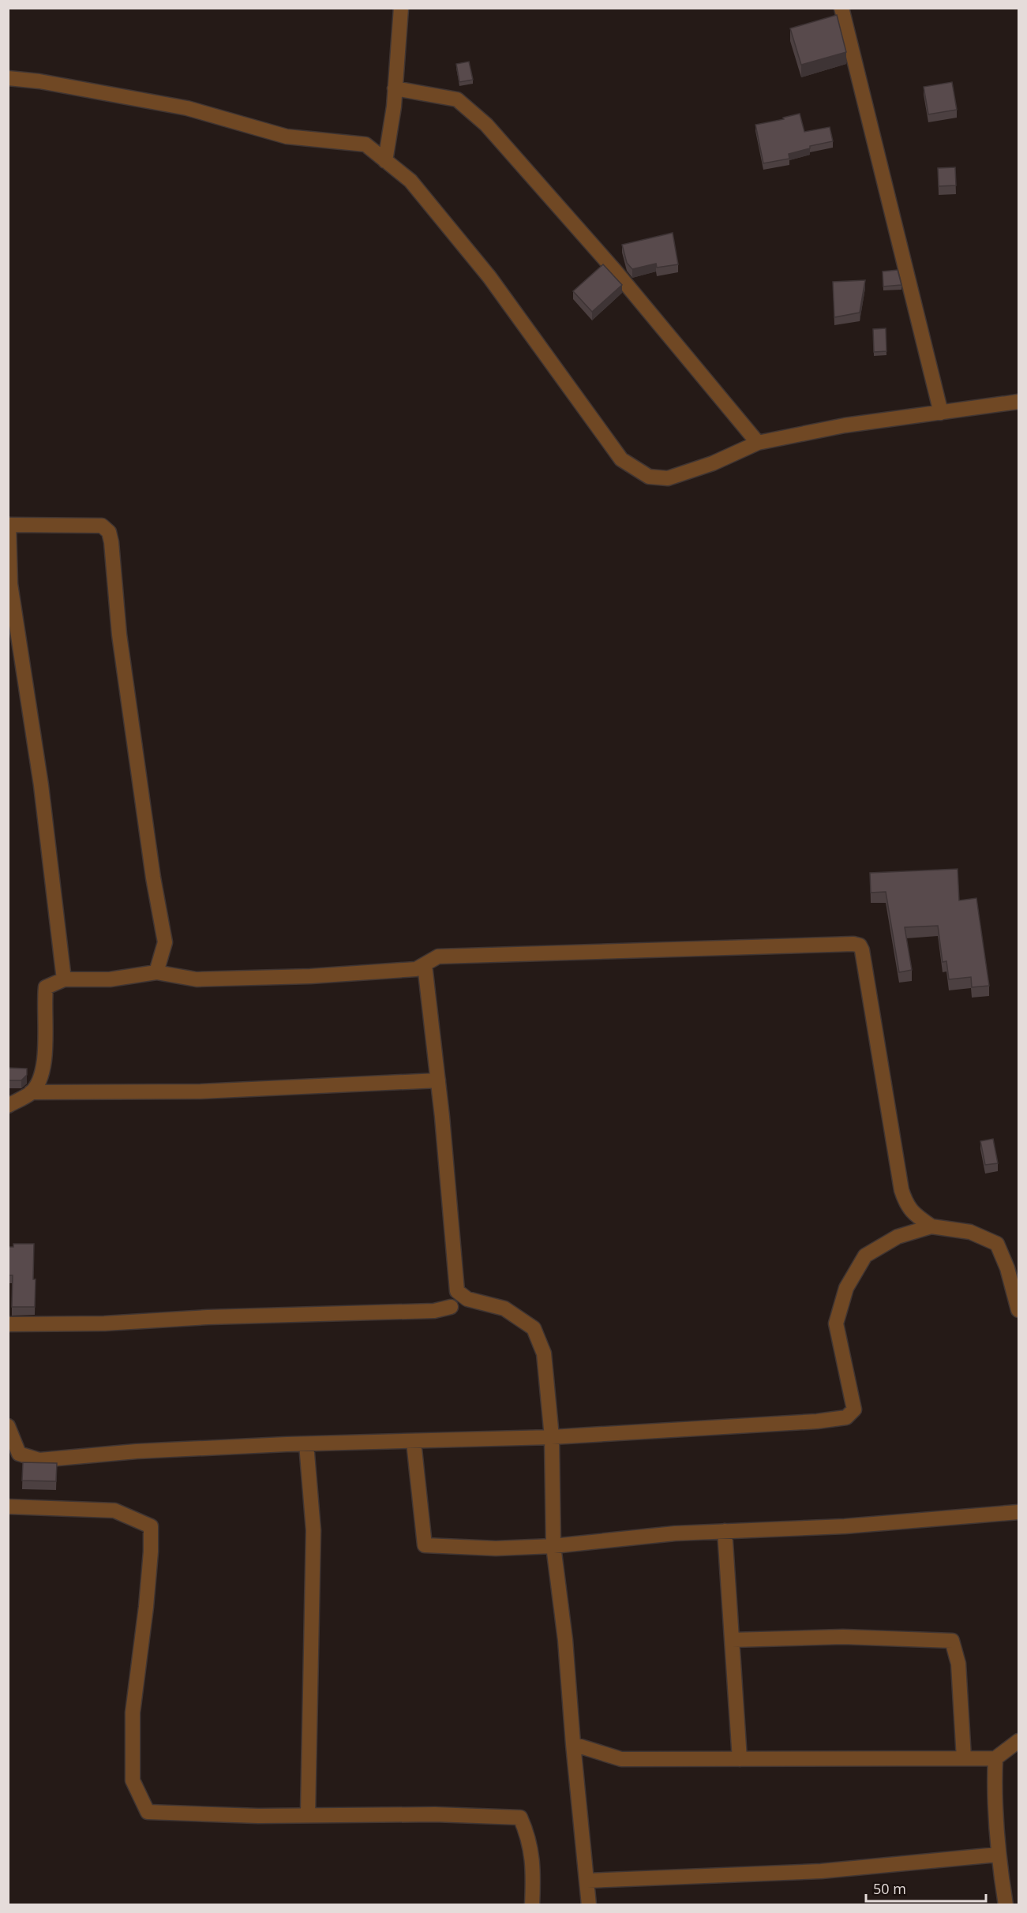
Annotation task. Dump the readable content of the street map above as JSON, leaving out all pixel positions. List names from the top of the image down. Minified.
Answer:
{"scale_bar":"50 m"}
